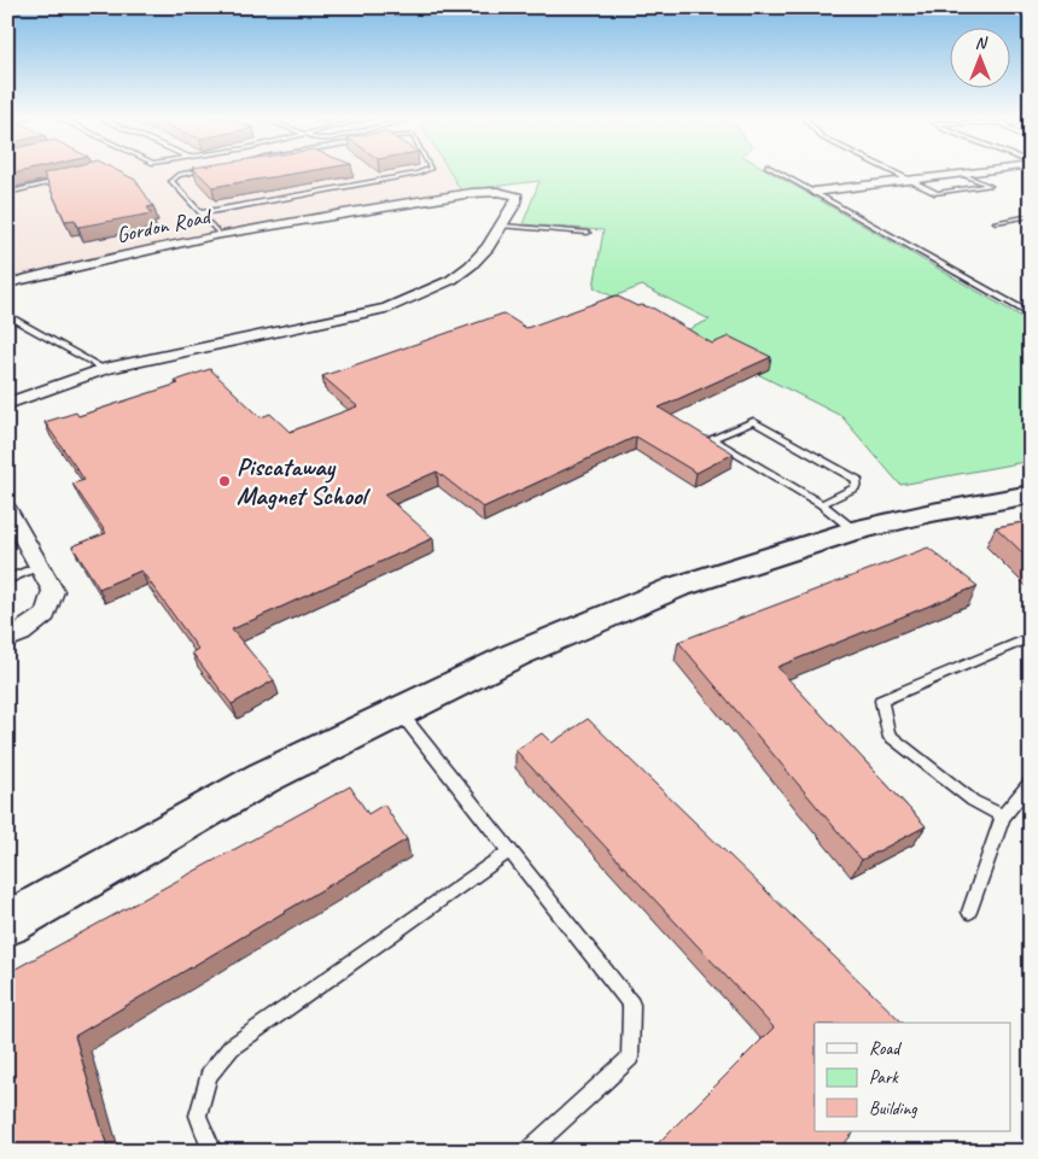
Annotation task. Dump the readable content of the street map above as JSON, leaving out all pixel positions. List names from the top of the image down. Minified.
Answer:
{"streets":{"street":["Gordon Road"]},"places":["Piscataway Magnet School"],"legend":["Road","Park","Building"],"north":"top"}
